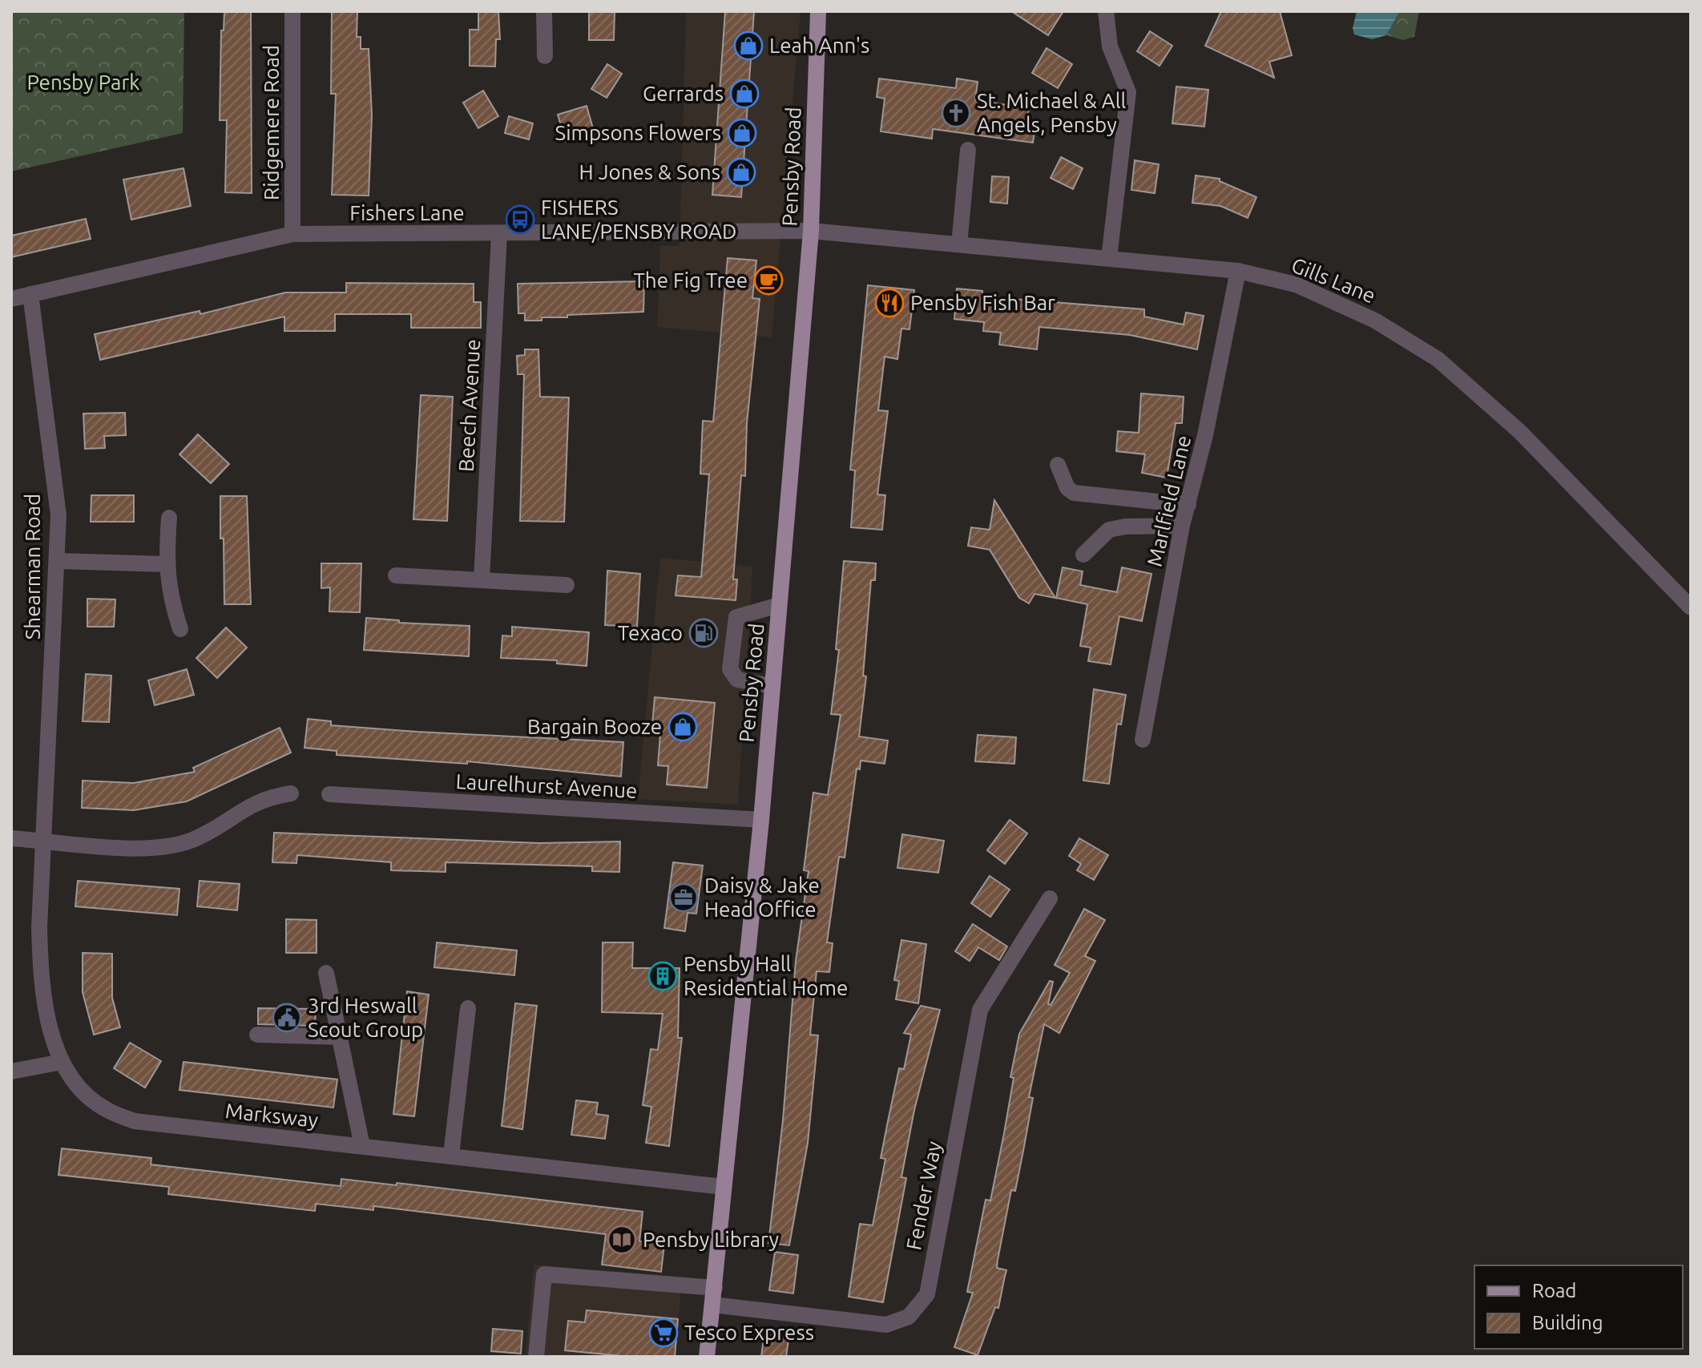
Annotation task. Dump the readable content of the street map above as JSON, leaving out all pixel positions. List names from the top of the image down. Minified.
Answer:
{"streets":{"main road":["Pensby Road"],"street":["Ridgemere Road","Fishers Lane","Gills Lane","Beech Avenue","Marlfield Lane","Shearman Road","Laurelhurst Avenue","Marksway","Fender Way"]},"crossings":[["Ridgemere Road","Fishers Lane"],["Pensby Road","Fishers Lane"],["Pensby Road","Gills Lane"],["Pensby Road","Laurelhurst Avenue"],["Pensby Road","Marksway"],["Pensby Road","Fender Way"],["Fishers Lane","Gills Lane"],["Fishers Lane","Beech Avenue"],["Fishers Lane","Shearman Road"],["Gills Lane","Marlfield Lane"],["Shearman Road","Marksway"]],"parks":["Pensby Park"],"places":{"shop":["Leah Ann's","Gerrards","Simpsons Flowers","H Jones & Sons","Bargain Booze"],"church":["St. Michael & All Angels, Pensby"],"bus stop":["FISHERS LANE/PENSBY ROAD"],"cafe":["The Fig Tree"],"restaurant":["Pensby Fish Bar"],"fuel station":["Texaco"],"office":["Daisy & Jake Head Office"],"building":["Pensby Hall Residential Home"],"public building":["3rd Heswall Scout Group"],"library":["Pensby Library"],"supermarket":["Tesco Express"]},"legend":["Road","Building"]}
